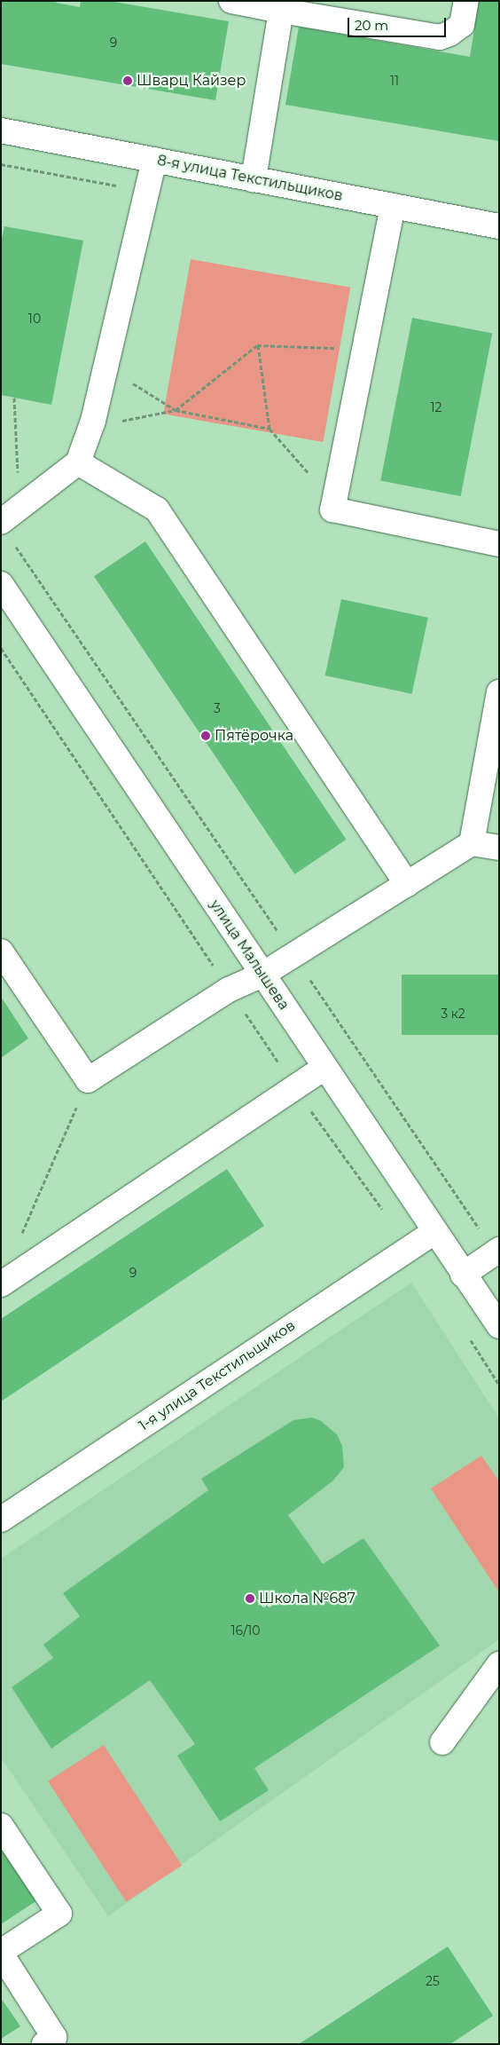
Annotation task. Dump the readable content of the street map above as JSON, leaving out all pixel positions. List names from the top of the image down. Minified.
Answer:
{"streets":{"street":["8-я улица Текстильщиков","улица Малышева","1-я улица Текстильщиков"]},"crossings":[["улица Малышева","1-я улица Текстильщиков"]],"places":["Шварц Кайзер","Пятёрочка","Школа №687"],"house_numbers":["9","11","10","12","3","3 к2","9","16/10","25"],"scale_bar":"20 m"}
